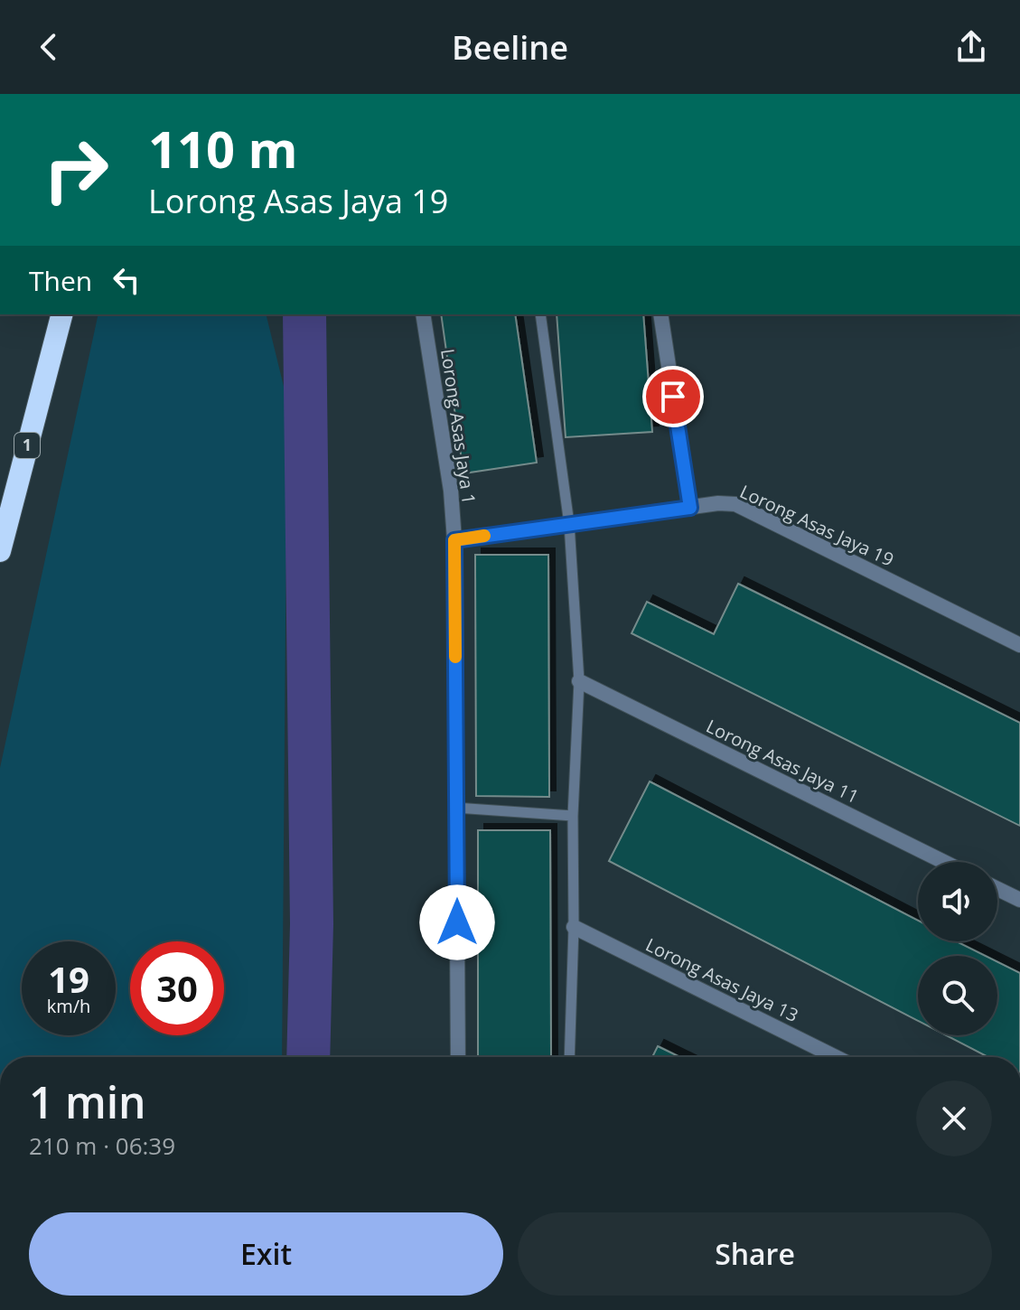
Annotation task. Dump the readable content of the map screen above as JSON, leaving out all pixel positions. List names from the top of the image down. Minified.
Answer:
{"streets":{"highway":["1"],"street":["Lorong Asas Jaya 1","Lorong Asas Jaya 19","Lorong Asas Jaya 11","Lorong Asas Jaya 13"]},"crossings":[["Lorong Asas Jaya 1","Lorong Asas Jaya 19"]],"page":{"header":"Beeline","turn":["110 m","Lorong Asas Jaya 19"],"then":"Then","speed":"19 km/h","limit":"30","heading":["1 min","210 m · 06:39"],"buttons":["Exit","Share"]}}
